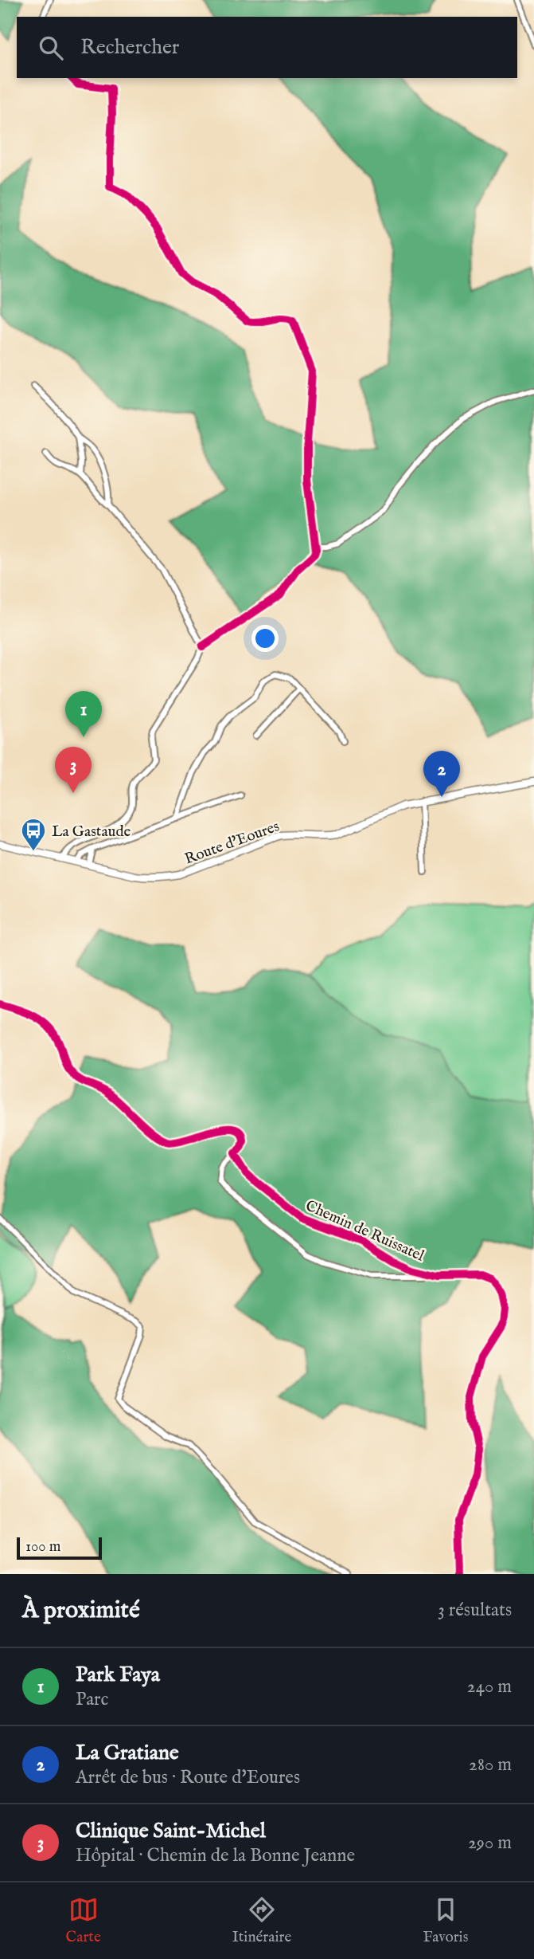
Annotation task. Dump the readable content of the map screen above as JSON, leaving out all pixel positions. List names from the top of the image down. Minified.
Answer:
{"streets":{"street":["Route d'Eoures","Chemin de Ruissatel"]},"places":{"bus stop":["La Gastaude"]},"scale_bar":"100 m","page":{"search":"Rechercher","pins":["1","3","2"],"scale":"100 m","heading":["À proximité","3 résultats"],"list":[{"mark":"1","name":"Park Faya","note":"Parc","value":"240 m"},{"mark":"2","name":"La Gratiane","note":"Arrêt de bus · Route d'Eoures","value":"280 m"},{"mark":"3","name":"Clinique Saint-Michel","note":"Hôpital · Chemin de la Bonne Jeanne","value":"290 m"}],"nav":["Carte","Itinéraire","Favoris"]}}
